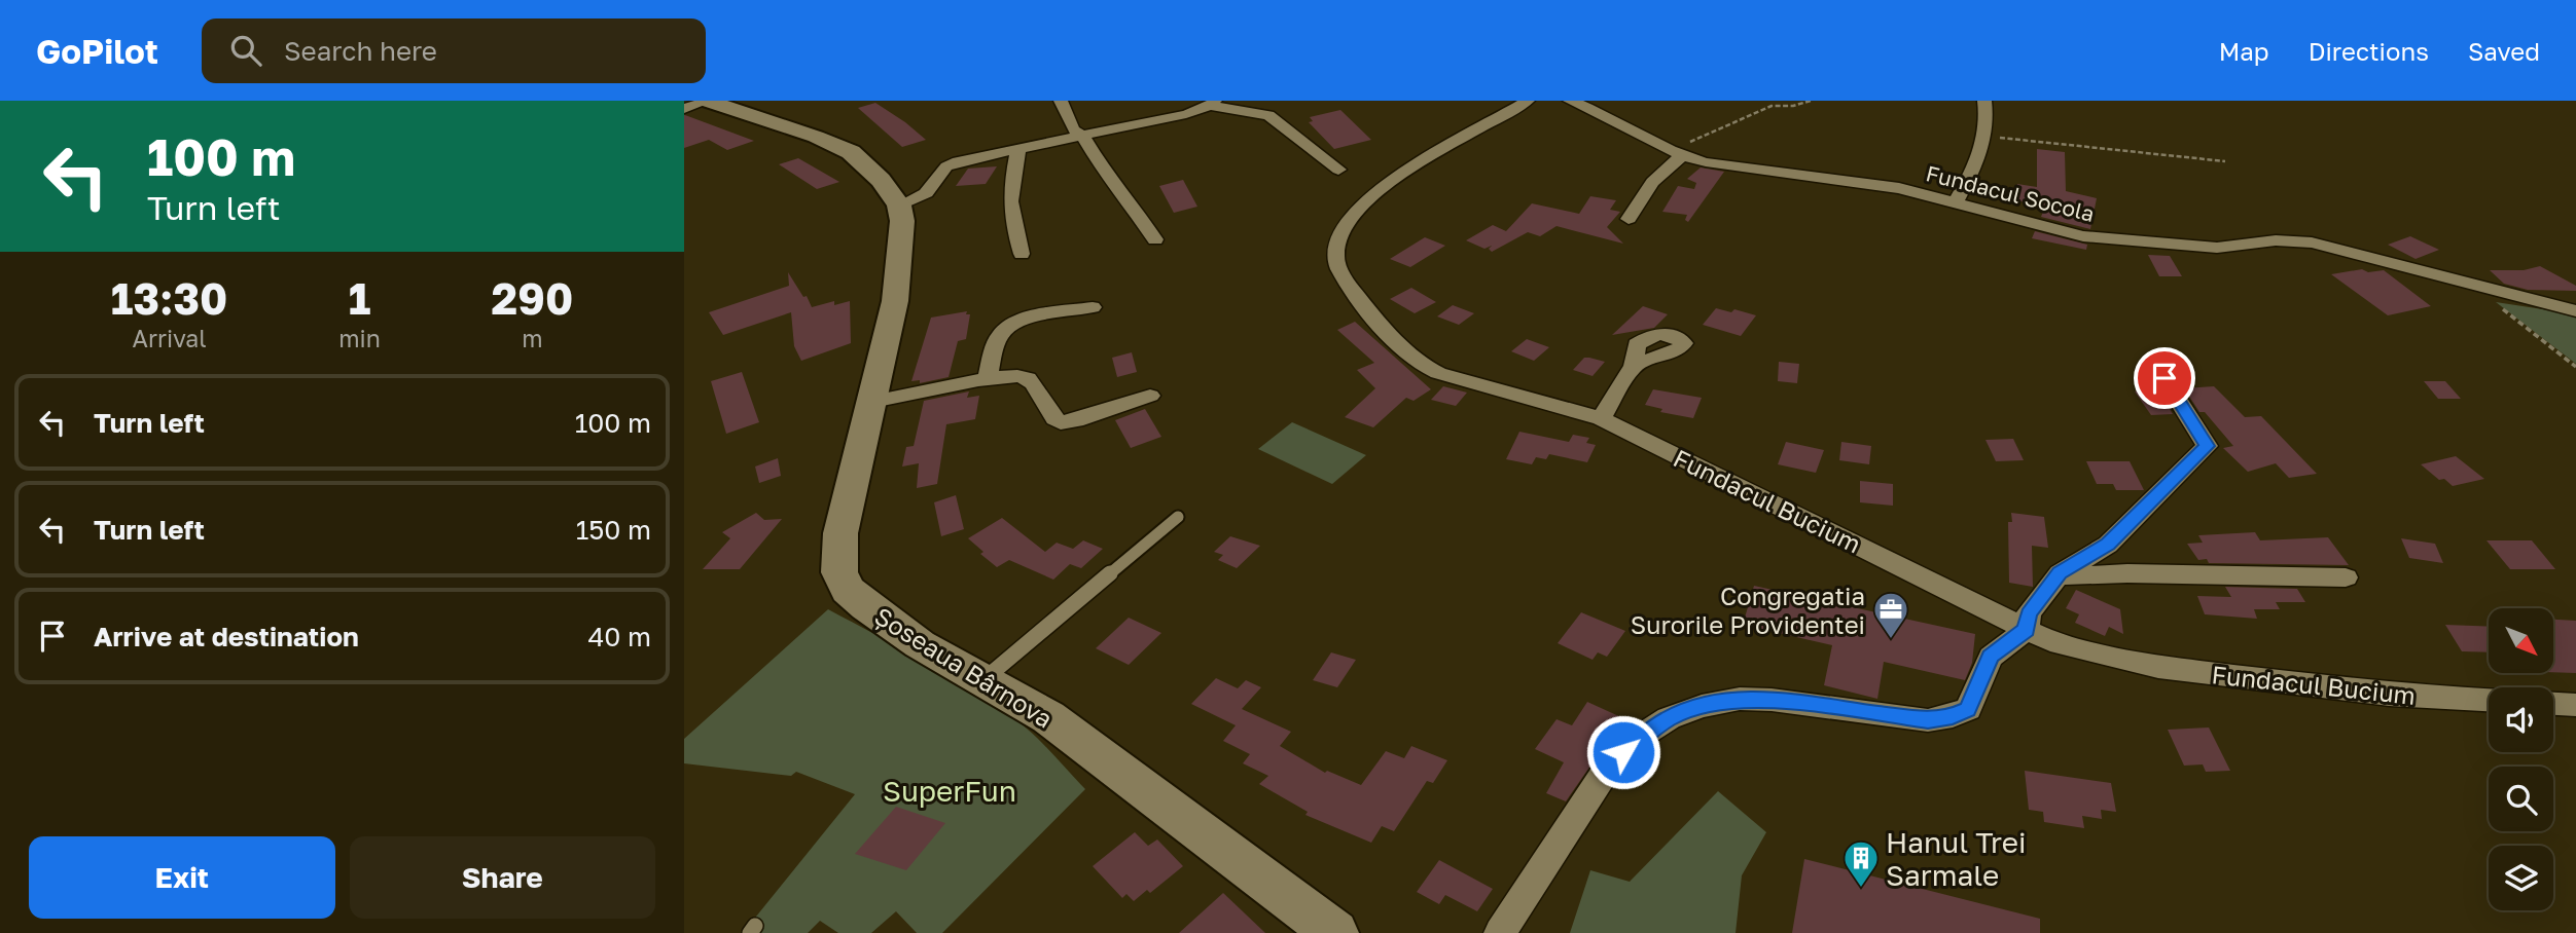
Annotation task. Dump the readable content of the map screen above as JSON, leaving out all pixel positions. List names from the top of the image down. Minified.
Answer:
{"streets":{"main road":["Șoseaua Bârnova"],"street":["Fundacul Socola","Fundacul Bucium"]},"parks":["SuperFun"],"places":{"office":["Congregatia Surorile Providentei"],"building":["Hanul Trei Sarmale"]},"north":"bottom right","page":{"header":"GoPilot","search":"Search here","nav":["Map","Directions","Saved"],"turn":["100 m","Turn left"],"eta":["13:30","Arrival","1","min","290","m"],"list":[{"name":"Turn left","value":"100 m"},{"name":"Turn left","value":"150 m"},{"name":"Arrive at destination","value":"40 m"}],"buttons":["Exit","Share"]}}
